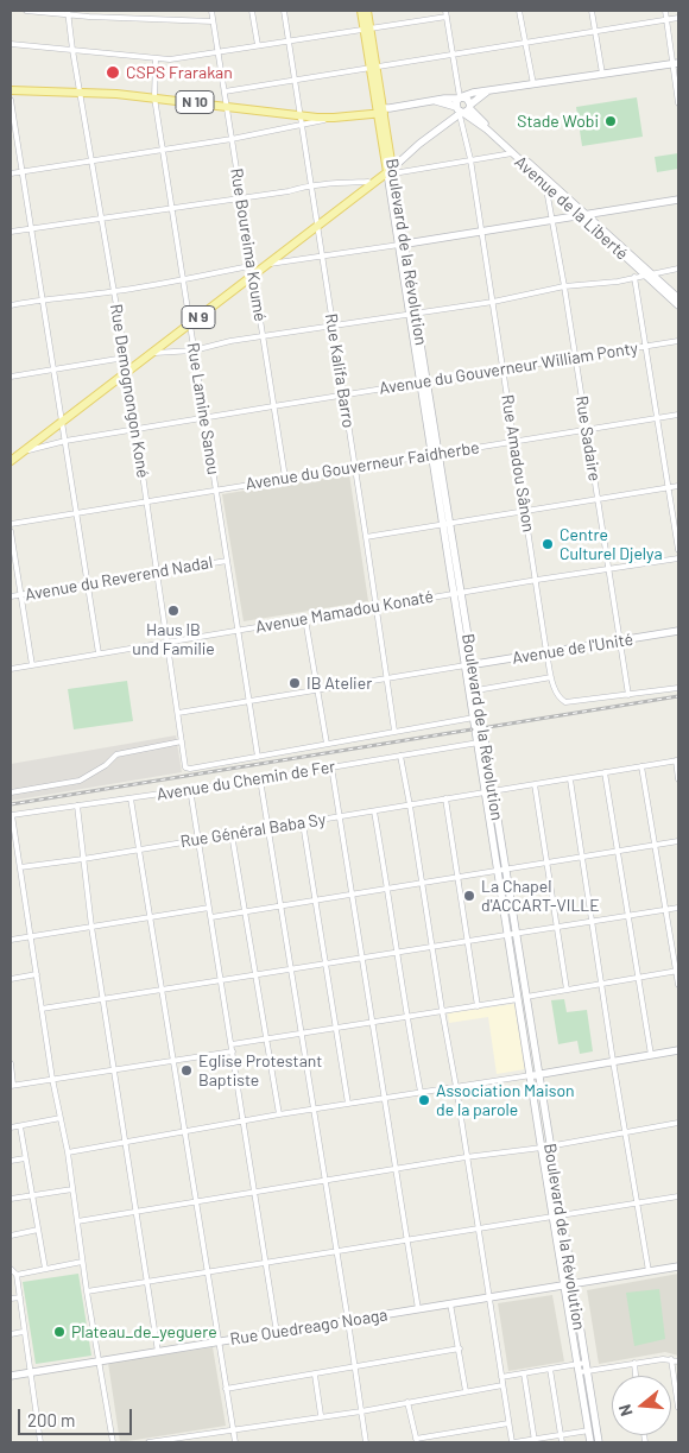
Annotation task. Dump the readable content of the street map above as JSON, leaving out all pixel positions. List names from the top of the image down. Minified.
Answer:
{"streets":{"main road":["N 10","Avenue de la Liberté","Boulevard de la Révolution","N 9","Avenue de l'Unité","Rue Ouedreago Noaga"],"street":["Rue Boureima Koumé","Avenue du Gouverneur William Ponty","Rue Kalifa Barro","Rue Demognongon Koné","Rue Lamine Sanou","Rue Sadaire","Rue Amadou Sânon","Avenue du Gouverneur Faidherbe","Avenue du Reverend Nadal","Avenue Mamadou Konaté","Avenue du Chemin de Fer","Rue Général Baba Sy"]},"crossings":[["N 10","Avenue de la Liberté"],["N 10","Rue Boureima Koumé"],["N 10","Boulevard de la Révolution"],["N 10","Rue Kalifa Barro"],["N 10","Rue Demognongon Koné"],["N 10","Rue Lamine Sanou"],["N 10","Rue Amadou Sânon"],["Avenue de la Liberté","Rue Sadaire"],["Avenue de la Liberté","Rue Amadou Sânon"],["Rue Boureima Koumé","N 9"],["Rue Boureima Koumé","Avenue du Gouverneur William Ponty"],["Rue Boureima Koumé","Avenue du Gouverneur Faidherbe"],["Boulevard de la Révolution","N 9"],["Boulevard de la Révolution","Avenue du Gouverneur William Ponty"],["Boulevard de la Révolution","Avenue du Gouverneur Faidherbe"],["Boulevard de la Révolution","Avenue Mamadou Konaté"],["Boulevard de la Révolution","Avenue de l'Unité"],["Boulevard de la Révolution","Avenue du Chemin de Fer"],["Boulevard de la Révolution","Rue Général Baba Sy"],["Boulevard de la Révolution","Rue Ouedreago Noaga"],["N 9","Avenue du Gouverneur William Ponty"],["N 9","Rue Kalifa Barro"],["N 9","Rue Demognongon Koné"],["N 9","Rue Lamine Sanou"],["Avenue du Gouverneur William Ponty","Rue Kalifa Barro"],["Avenue du Gouverneur William Ponty","Rue Demognongon Koné"],["Avenue du Gouverneur William Ponty","Rue Lamine Sanou"],["Avenue du Gouverneur William Ponty","Rue Sadaire"],["Avenue du Gouverneur William Ponty","Rue Amadou Sânon"],["Rue Kalifa Barro","Avenue du Gouverneur Faidherbe"],["Rue Kalifa Barro","Avenue Mamadou Konaté"],["Rue Kalifa Barro","Avenue du Chemin de Fer"],["Rue Demognongon Koné","Avenue du Gouverneur Faidherbe"],["Rue Demognongon Koné","Avenue du Reverend Nadal"],["Rue Demognongon Koné","Avenue Mamadou Konaté"],["Rue Demognongon Koné","Avenue du Chemin de Fer"],["Rue Lamine Sanou","Avenue du Gouverneur Faidherbe"],["Rue Lamine Sanou","Avenue du Reverend Nadal"],["Rue Lamine Sanou","Avenue Mamadou Konaté"],["Rue Lamine Sanou","Avenue du Chemin de Fer"],["Rue Sadaire","Rue Amadou Sânon"],["Rue Sadaire","Avenue du Gouverneur Faidherbe"],["Rue Sadaire","Avenue Mamadou Konaté"],["Rue Sadaire","Avenue de l'Unité"],["Rue Amadou Sânon","Avenue du Gouverneur Faidherbe"],["Rue Amadou Sânon","Avenue Mamadou Konaté"],["Rue Amadou Sânon","Avenue de l'Unité"]],"places":["CSPS Frarakan","Stade Wobi","Centre Culturel Djelya","Haus IB und Familie","IB Atelier","La Chapel d'ACCART-VILLE","Eglise Protestant Baptiste","Association Maison de la parole","Plateau_de_yeguere"],"scale_bar":"200 m","north":"left"}
